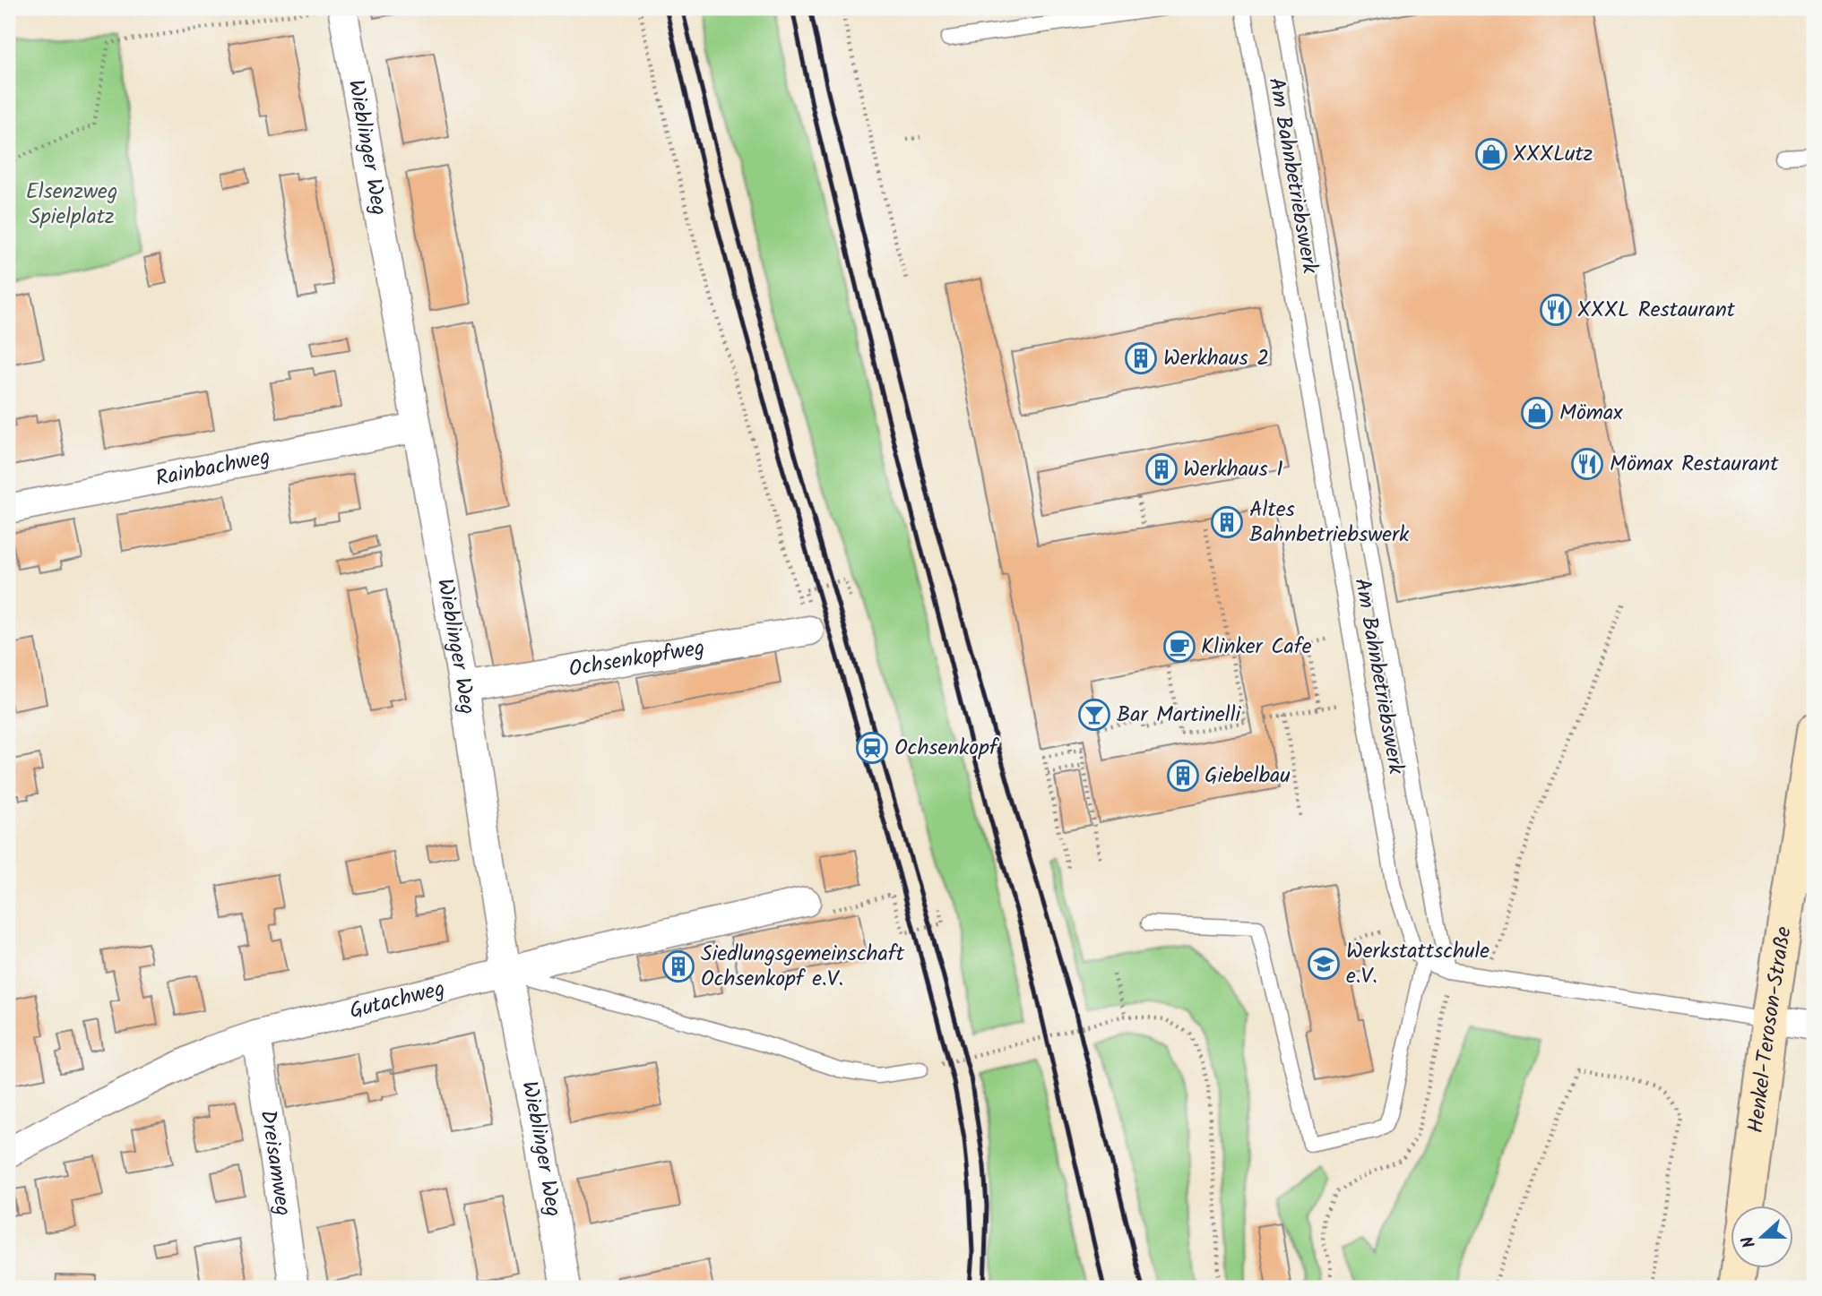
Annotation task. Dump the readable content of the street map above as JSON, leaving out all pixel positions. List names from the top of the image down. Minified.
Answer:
{"streets":{"street":["Wieblinger Weg","Rainbachweg","Ochsenkopfweg","Gutachweg","Henkel-Teroson-Straße","Dreisamweg"],"lane":["Am Bahnbetriebswerk"]},"crossings":[["Wieblinger Weg","Rainbachweg"],["Wieblinger Weg","Ochsenkopfweg"],["Wieblinger Weg","Gutachweg"],["Gutachweg","Dreisamweg"]],"parks":["Elsenzweg Spielplatz"],"places":{"shop":["XXXLutz","Mömax"],"restaurant":["XXXL Restaurant","Mömax Restaurant"],"building":["Werkhaus 2","Werkhaus 1","Altes Bahnbetriebswerk","Giebelbau","Siedlungsgemeinschaft Ochsenkopf e.V."],"cafe":["Klinker Cafe"],"bar":["Bar Martinelli"],"station":["Ochsenkopf"],"school or university":["Werkstattschule e.V."]},"north":"left"}
